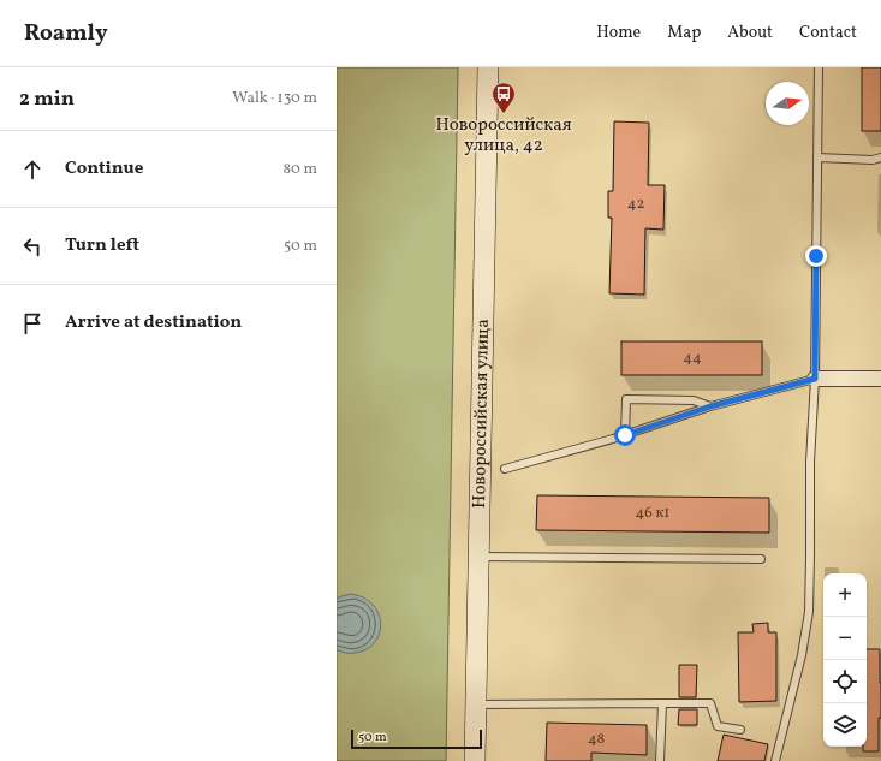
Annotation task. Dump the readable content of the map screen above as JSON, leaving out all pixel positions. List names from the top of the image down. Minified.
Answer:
{"streets":{"main road":["Новороссийская улица"]},"places":{"bus stop":["Новороссийская улица, 42"]},"house_numbers":["42","44","46 к1","48"],"scale_bar":"50 m","north":"right","page":{"header":"Roamly","nav":["Home","Map","About","Contact"],"heading":["2 min","Walk · 130 m"],"list":[["Continue","80 m"],["Turn left","50 m"],"Arrive at destination"],"map_buttons":["+","−"],"scale":"50 m"}}
